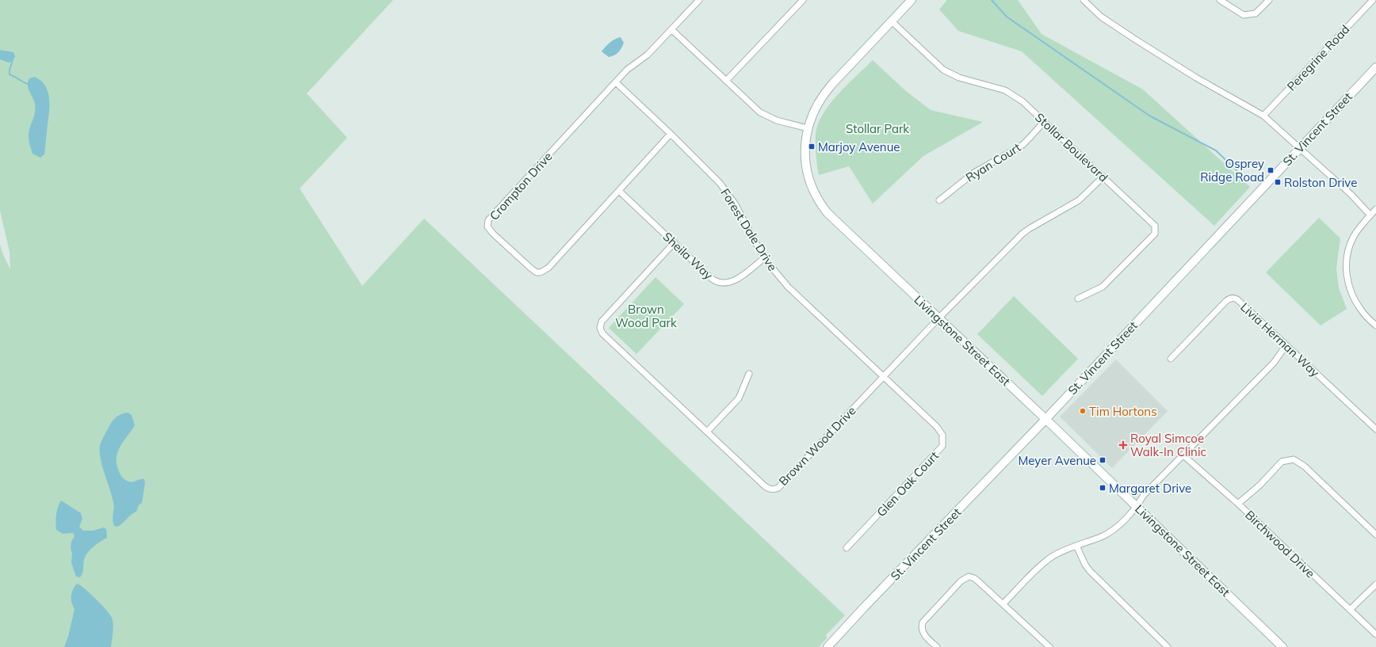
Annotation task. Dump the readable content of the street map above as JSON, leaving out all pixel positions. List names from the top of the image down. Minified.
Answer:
{"streets":{"street":["Peregrine Road","St. Vincent Street","Stollar Boulevard","Ryan Court","Crompton Drive","Forest Dale Drive","Sheila Way","Livia Herman Way","Livingstone Street East","Brown Wood Drive","Glen Oak Court","Birchwood Drive"]},"crossings":[["St. Vincent Street","Livingstone Street East"],["Stollar Boulevard","Ryan Court"],["Stollar Boulevard","Livingstone Street East"],["Stollar Boulevard","Brown Wood Drive"],["Crompton Drive","Forest Dale Drive"],["Crompton Drive","Sheila Way"],["Forest Dale Drive","Sheila Way"],["Forest Dale Drive","Brown Wood Drive"],["Forest Dale Drive","Glen Oak Court"],["Sheila Way","Brown Wood Drive"],["Livingstone Street East","Brown Wood Drive"],["Brown Wood Drive","Glen Oak Court"]],"parks":["Stollar Park","Brown Wood Park"],"places":{"transit":["Marjoy Avenue","Osprey Ridge Road","Rolston Drive","Meyer Avenue","Margaret Drive"],"other":["Tim Hortons"],"health":["Royal Simcoe Walk-In Clinic"]}}
